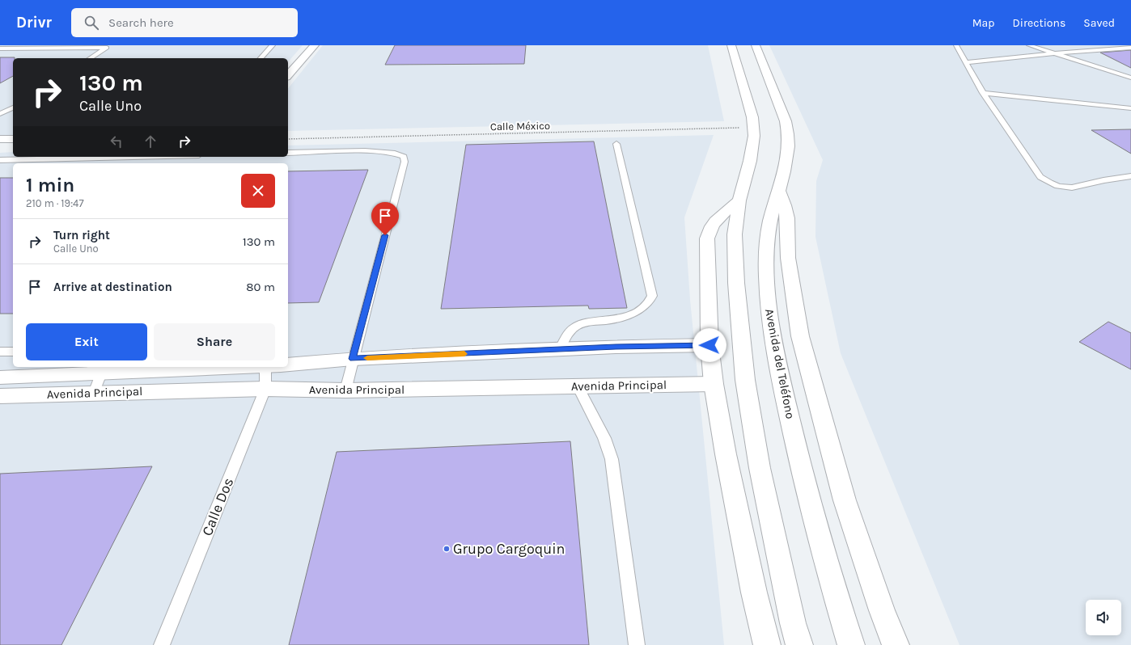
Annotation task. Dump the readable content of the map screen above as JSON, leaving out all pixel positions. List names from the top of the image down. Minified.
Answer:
{"streets":{"main road":["Avenida del Teléfono","Avenida Principal"],"lane":["Calle Dos"],"path":["Calle México"]},"crossings":[["Avenida Principal","Calle Dos"]],"places":["Grupo Cargoquin"],"page":{"header":"Drivr","search":"Search here","nav":["Map","Directions","Saved"],"turn":["130 m","Calle Uno"],"heading":["1 min","210 m · 19:47"],"list":[{"name":"Turn right","note":"Calle Uno","value":"130 m"},{"name":"Arrive at destination","value":"80 m"}],"buttons":["Exit","Share"]}}
